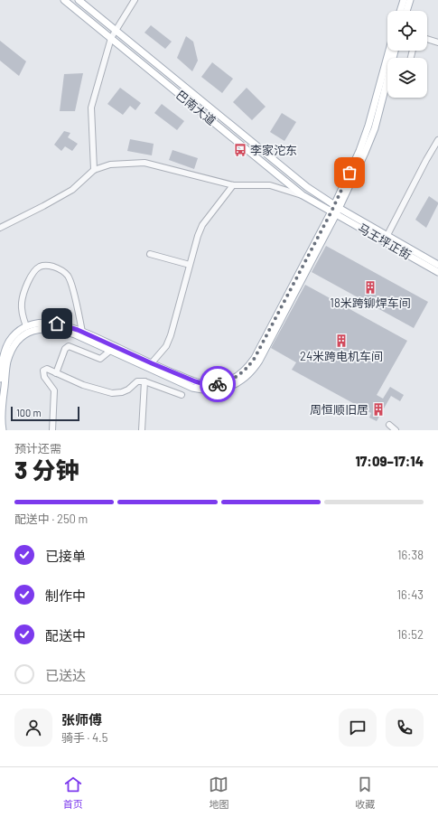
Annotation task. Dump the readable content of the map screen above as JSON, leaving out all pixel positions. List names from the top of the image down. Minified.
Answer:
{"streets":{"main road":["巴南大道","马王坪正街"]},"crossings":[["巴南大道","马王坪正街"]],"places":{"bus stop":["李家沱东"],"building":["18米跨铆焊车间","24米跨电机车间","周恒顺旧居"]},"scale_bar":"100 m","page":{"scale":"100 m","heading":["3 分钟","预计还需","17:09–17:14"],"panel":["张师傅","骑手 · 4.5"],"bar":"配送中 · 250 m","list":[["已接单","16:38"],["制作中","16:43"],["配送中","16:52"],"已送达"],"tabs":["首页","地图","收藏"]}}
